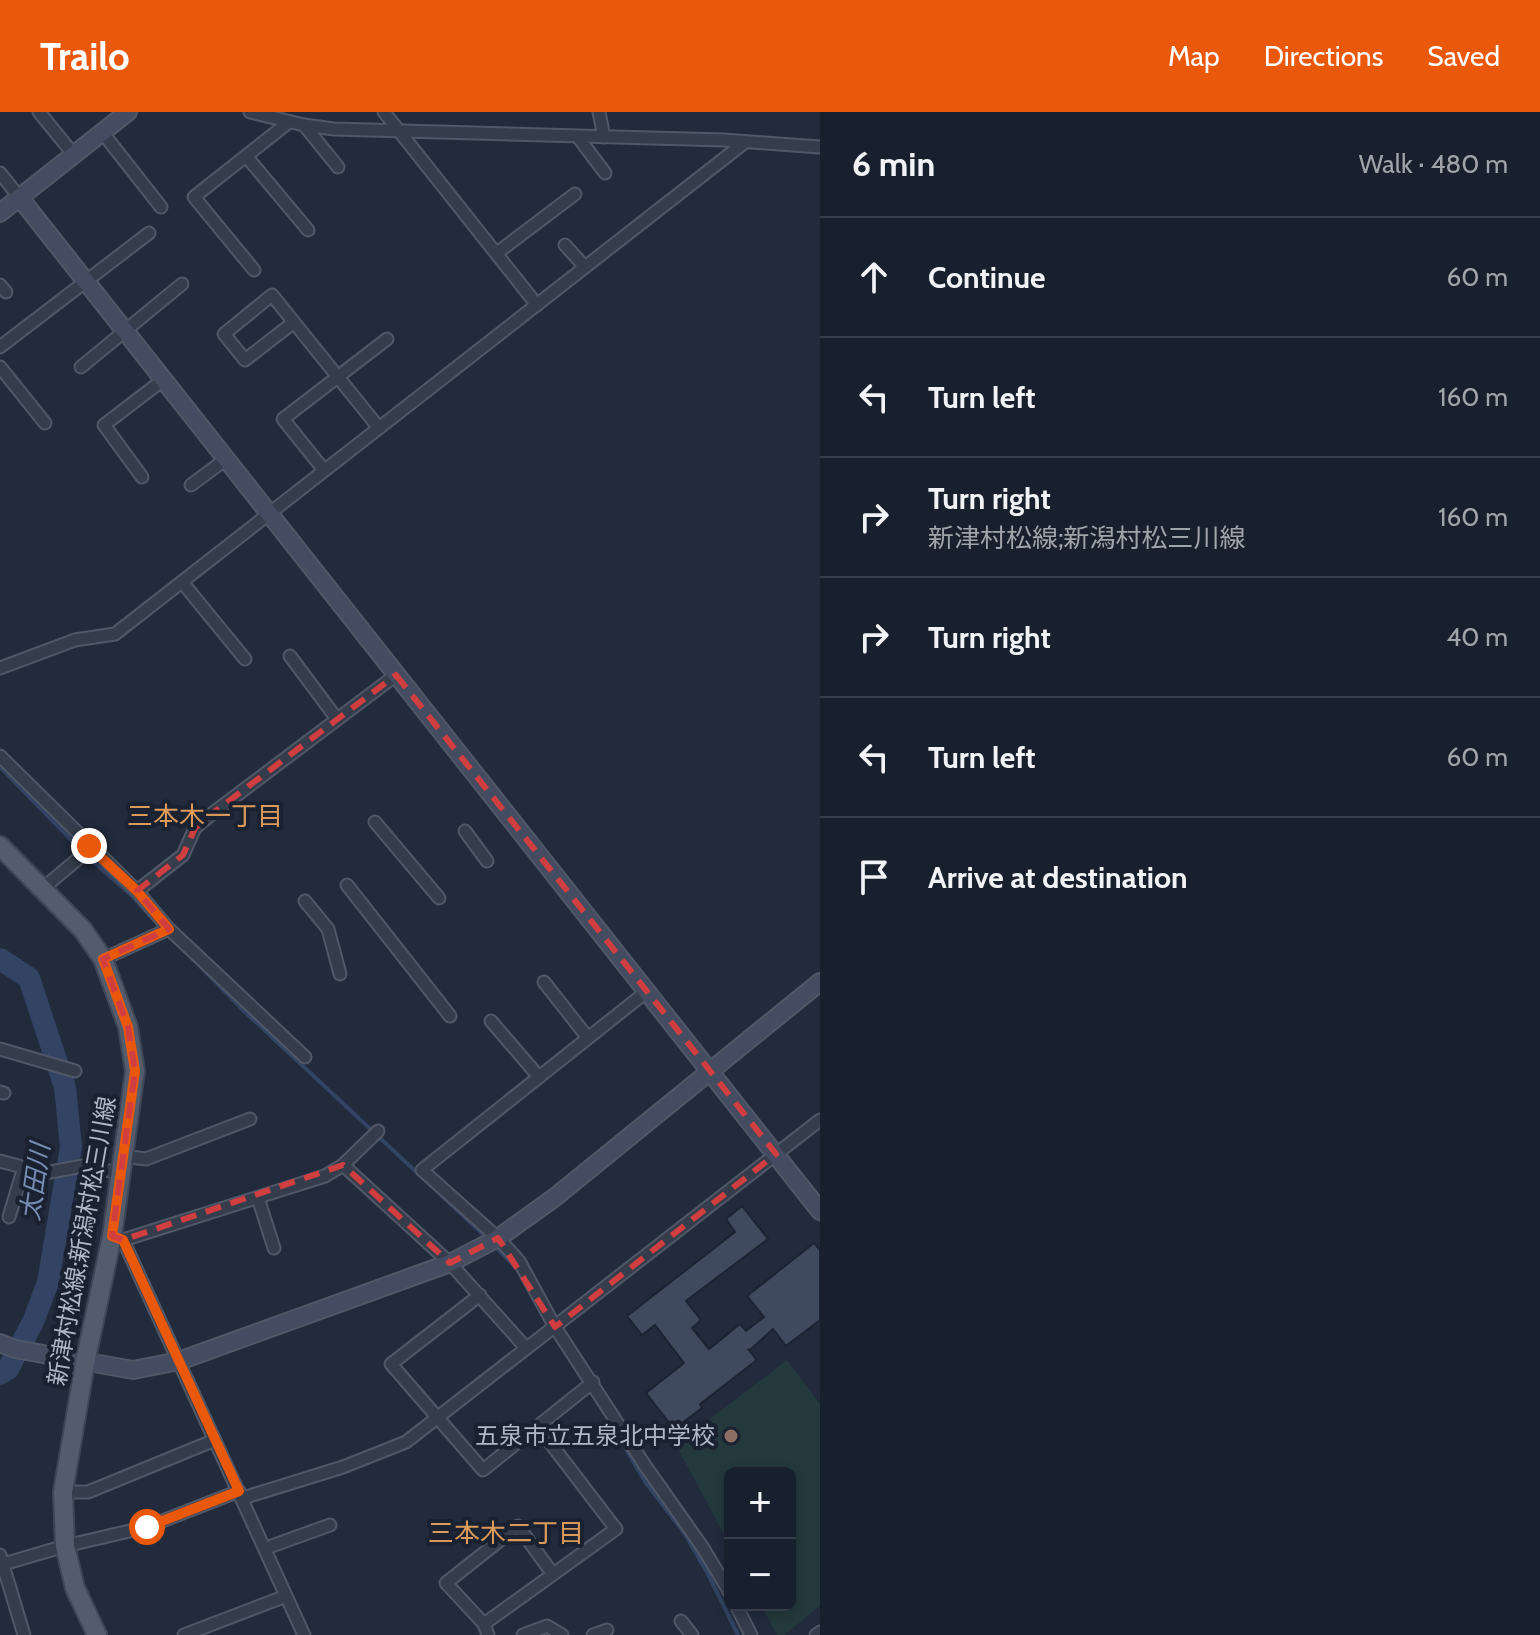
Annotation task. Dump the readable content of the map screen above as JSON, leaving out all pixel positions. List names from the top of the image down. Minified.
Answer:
{"streets":{"main road":["新津村松線;新潟村松三川線"]},"districts":["三本木一丁目","三本木二丁目"],"water":["太田川"],"places":["五泉市立五泉北中学校"],"page":{"header":"Trailo","nav":["Map","Directions","Saved"],"heading":["6 min","Walk · 480 m"],"list":[["Continue","60 m"],["Turn left","160 m"],["Turn right","新津村松線;新潟村松三川線","160 m"],["Turn right","40 m"],["Turn left","60 m"],"Arrive at destination"],"map_buttons":["+","−"]}}
